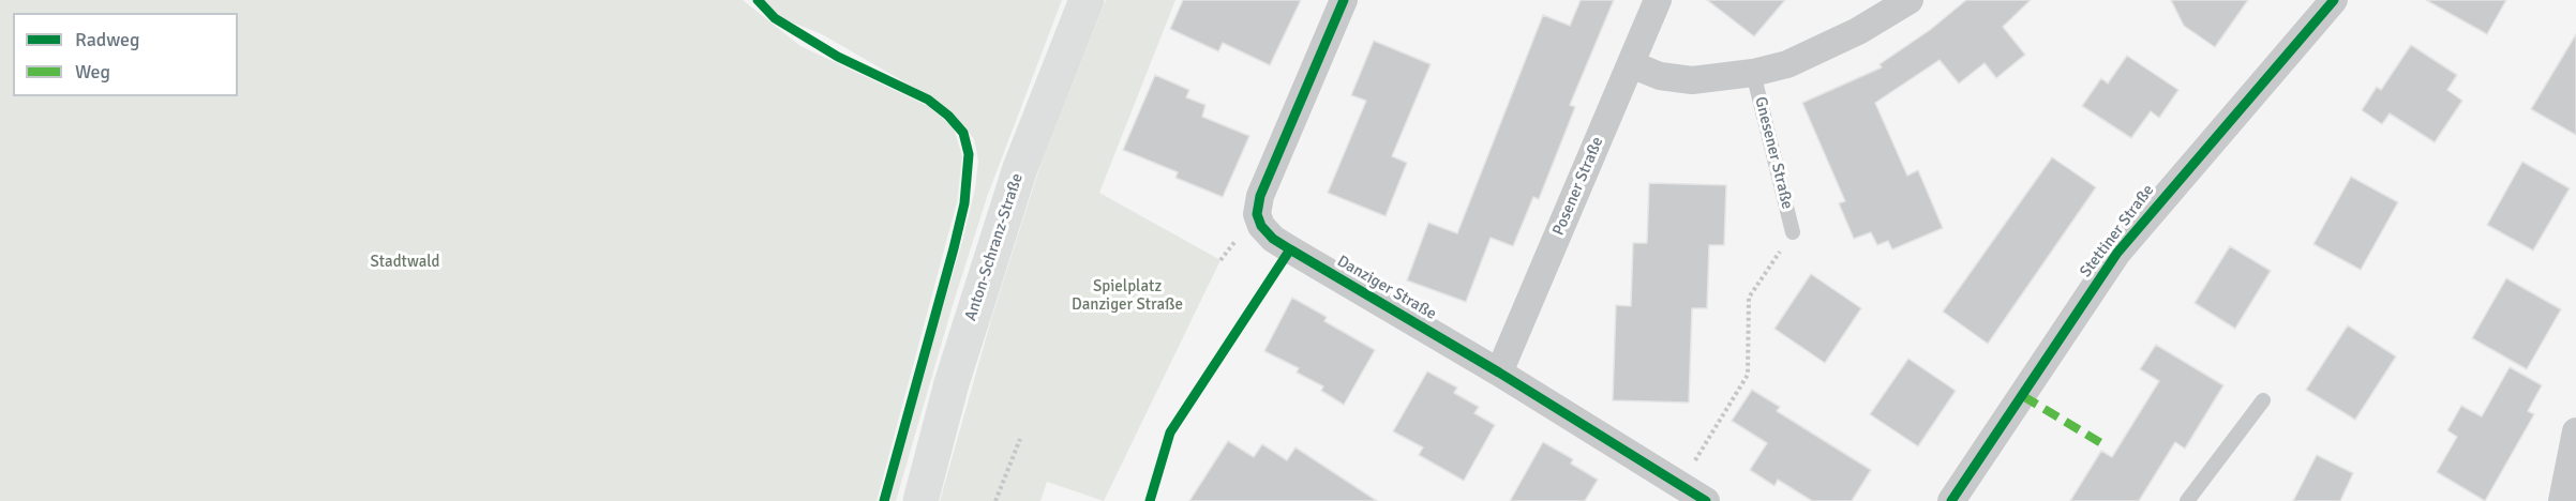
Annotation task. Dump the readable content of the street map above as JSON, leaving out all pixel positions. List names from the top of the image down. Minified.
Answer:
{"streets":{"main road":["Anton-Schranz-Straße"],"street":["Posener Straße","Stettiner Straße","Danziger Straße"],"lane":["Gnesener Straße"]},"crossings":[["Posener Straße","Danziger Straße"]],"parks":["Stadtwald","Spielplatz Danziger Straße"],"legend":["Radweg","Weg"]}
